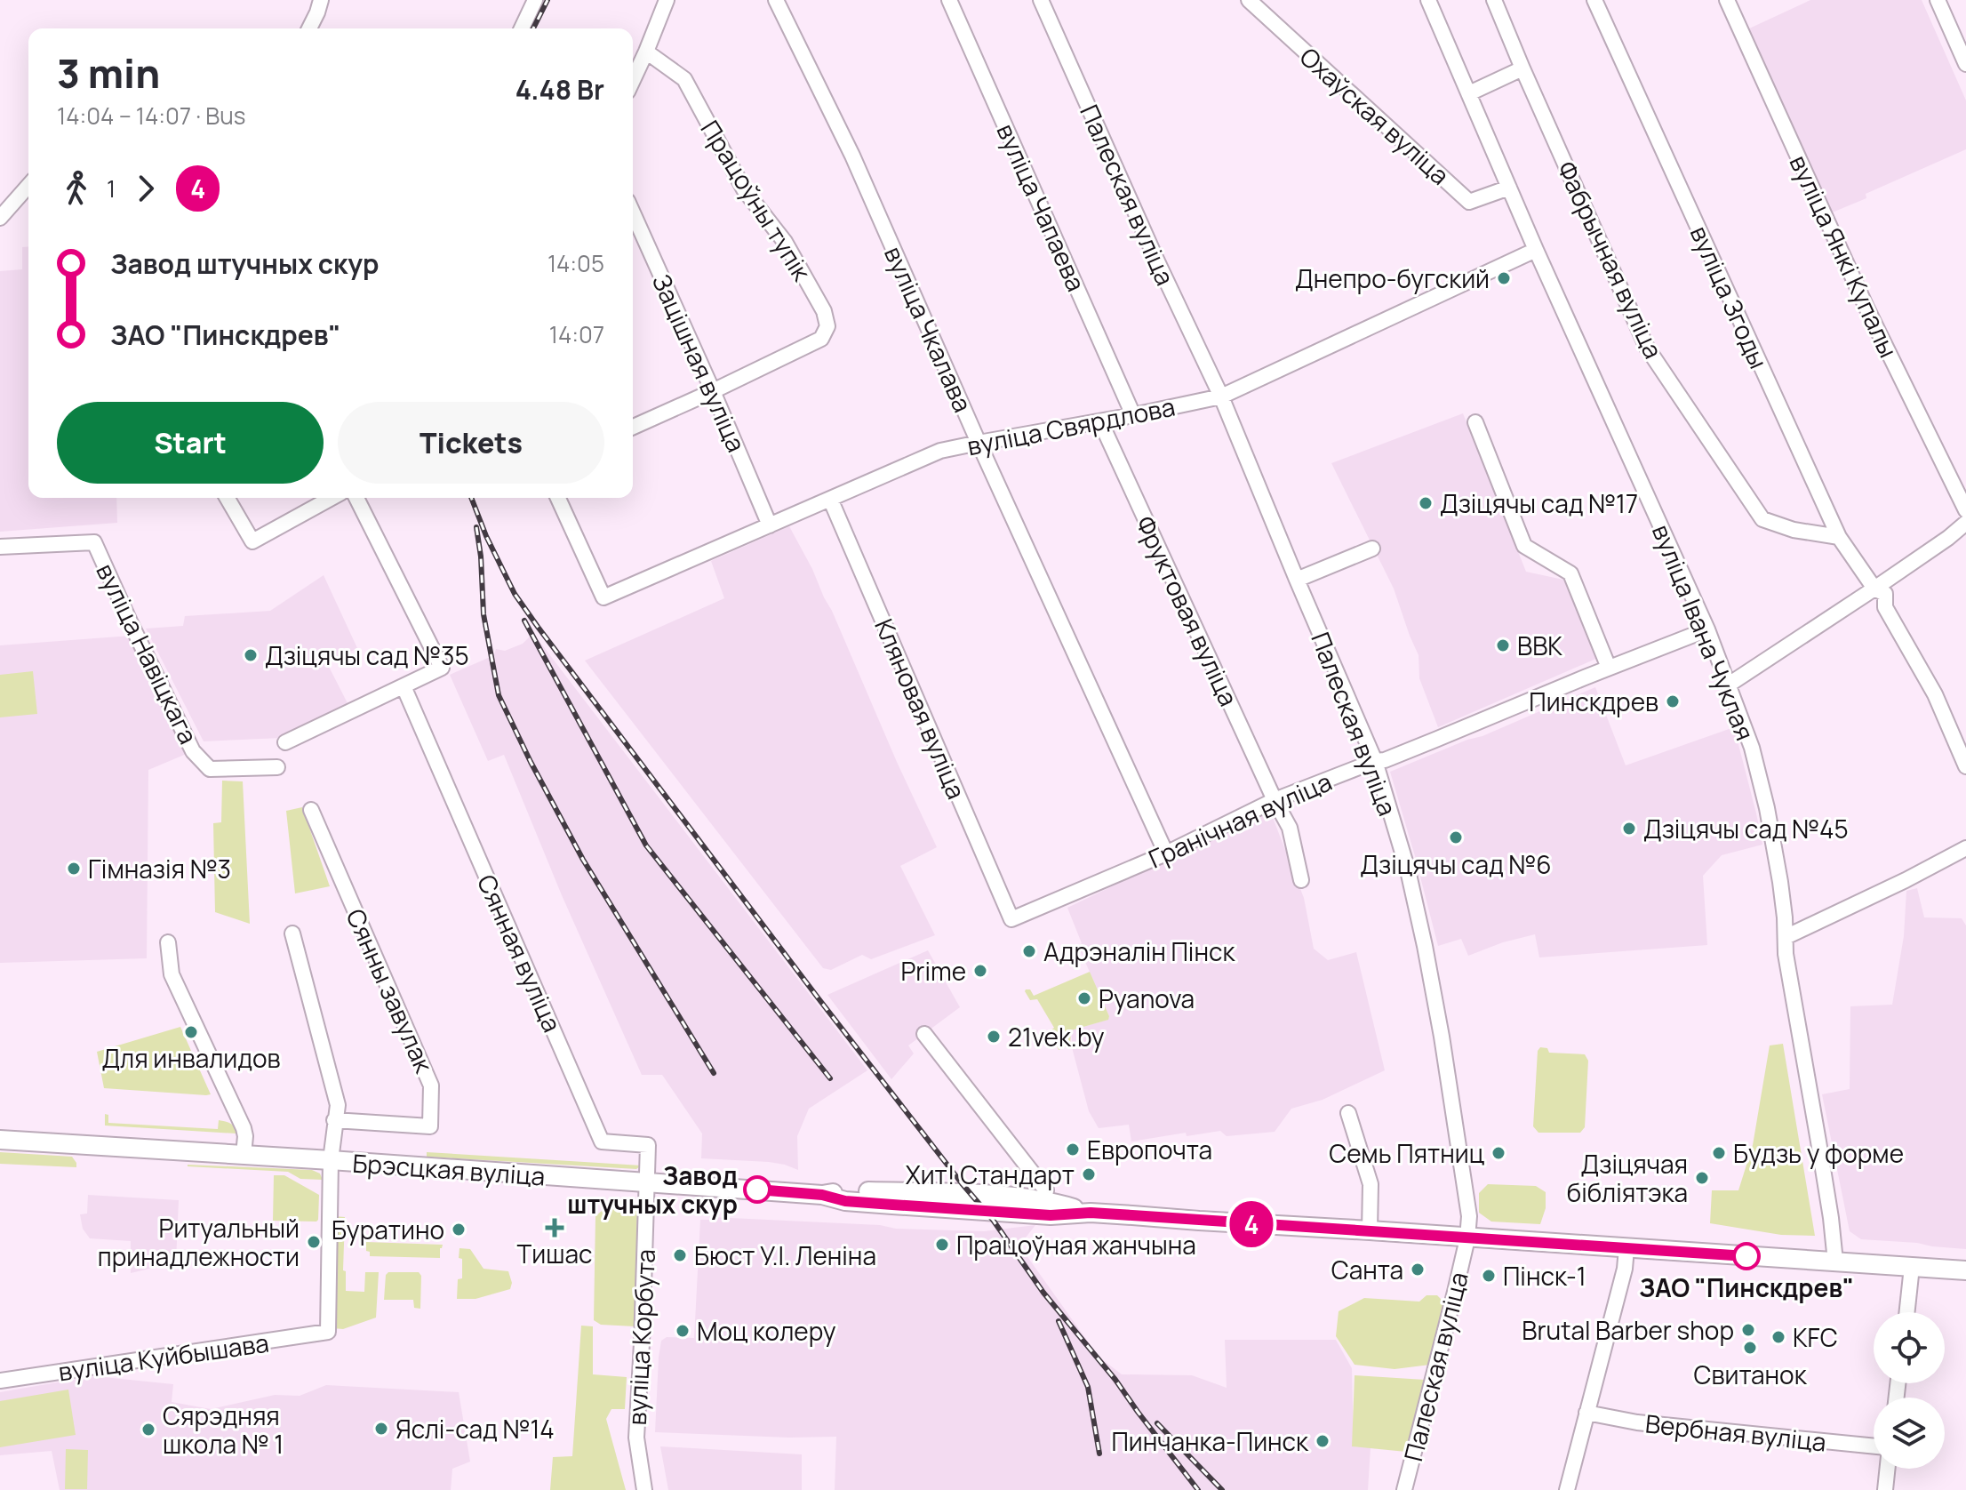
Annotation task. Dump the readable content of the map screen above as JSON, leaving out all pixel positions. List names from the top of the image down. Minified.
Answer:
{"streets":{"main road":["Брэсцкая вуліца"],"street":["Охаўская вуліца","Палеская вуліца","Працоўны тупік","вуліца Чапаева","вуліца Янкі Купалы","Фабрычная вуліца","вуліца Згоды","вуліца Чкалава","Зацішная вуліца","вуліца Свярдлова","Фруктовая вуліца","вуліца Івана Чуклая","вуліца Навіцкага","Кляновая вуліца","Гранічная вуліца","Сянная вуліца","Сянны завулак","вуліца Корбута","вуліца Куйбышава","Вербная вуліца"]},"crossings":[["Охаўская вуліца","вуліца Івана Чуклая"],["Палеская вуліца","вуліца Свярдлова"],["Палеская вуліца","Гранічная вуліца"],["Палеская вуліца","Брэсцкая вуліца"],["Працоўны тупік","Зацішная вуліца"],["вуліца Чапаева","вуліца Свярдлова"],["Фабрычная вуліца","вуліца Згоды"],["вуліца Чкалава","вуліца Свярдлова"],["вуліца Чкалава","Гранічная вуліца"],["Зацішная вуліца","вуліца Свярдлова"],["вуліца Свярдлова","Фруктовая вуліца"],["вуліца Свярдлова","вуліца Івана Чуклая"],["вуліца Свярдлова","Кляновая вуліца"],["Фруктовая вуліца","Гранічная вуліца"],["вуліца Івана Чуклая","Гранічная вуліца"],["вуліца Івана Чуклая","Брэсцкая вуліца"],["Кляновая вуліца","Гранічная вуліца"],["Сянная вуліца","Брэсцкая вуліца"],["Сянная вуліца","вуліца Корбута"],["Брэсцкая вуліца","вуліца Корбута"],["Брэсцкая вуліца","вуліца Куйбышава"]],"places":{"other":["Днепро-бугский","Дзіцячы сад №17","ВВК","Дзіцячы сад №35","Пинскдрев","Дзіцячы сад №45","Дзіцячы сад №6","Гімназія №3","Адрэналін Пінск","Prime","Pyanova","Для инвалидов","21vek.by","Европочта","Семь Пятниц","Будзь у форме","Хит! Стандарт","Дзіцячая бібліятэка","Завод штучных скур","Буратино","Ритуальный принадлежности","Працоўная жанчына","Бюст У.І. Леніна","ЗАО \"Пинскдрев\"","Санта","Пінск-1","Brutal Barber shop","Моц колеру","KFC","Свитанок","Яслі-сад №14","Сярэдняя школа № 1","Пинчанка-Пинск"],"health":["Тишас"]},"lines":["bus line 4"],"page":{"on_map":"4","heading":["3 min","14:04 – 14:07 · Bus","4.48 Br"],"legs":["1","4"],"list":[{"name":"Завод штучных скур","value":"14:05"},{"name":"ЗАО \"Пинскдрев\"","value":"14:07"}],"buttons":["Start","Tickets"]}}
